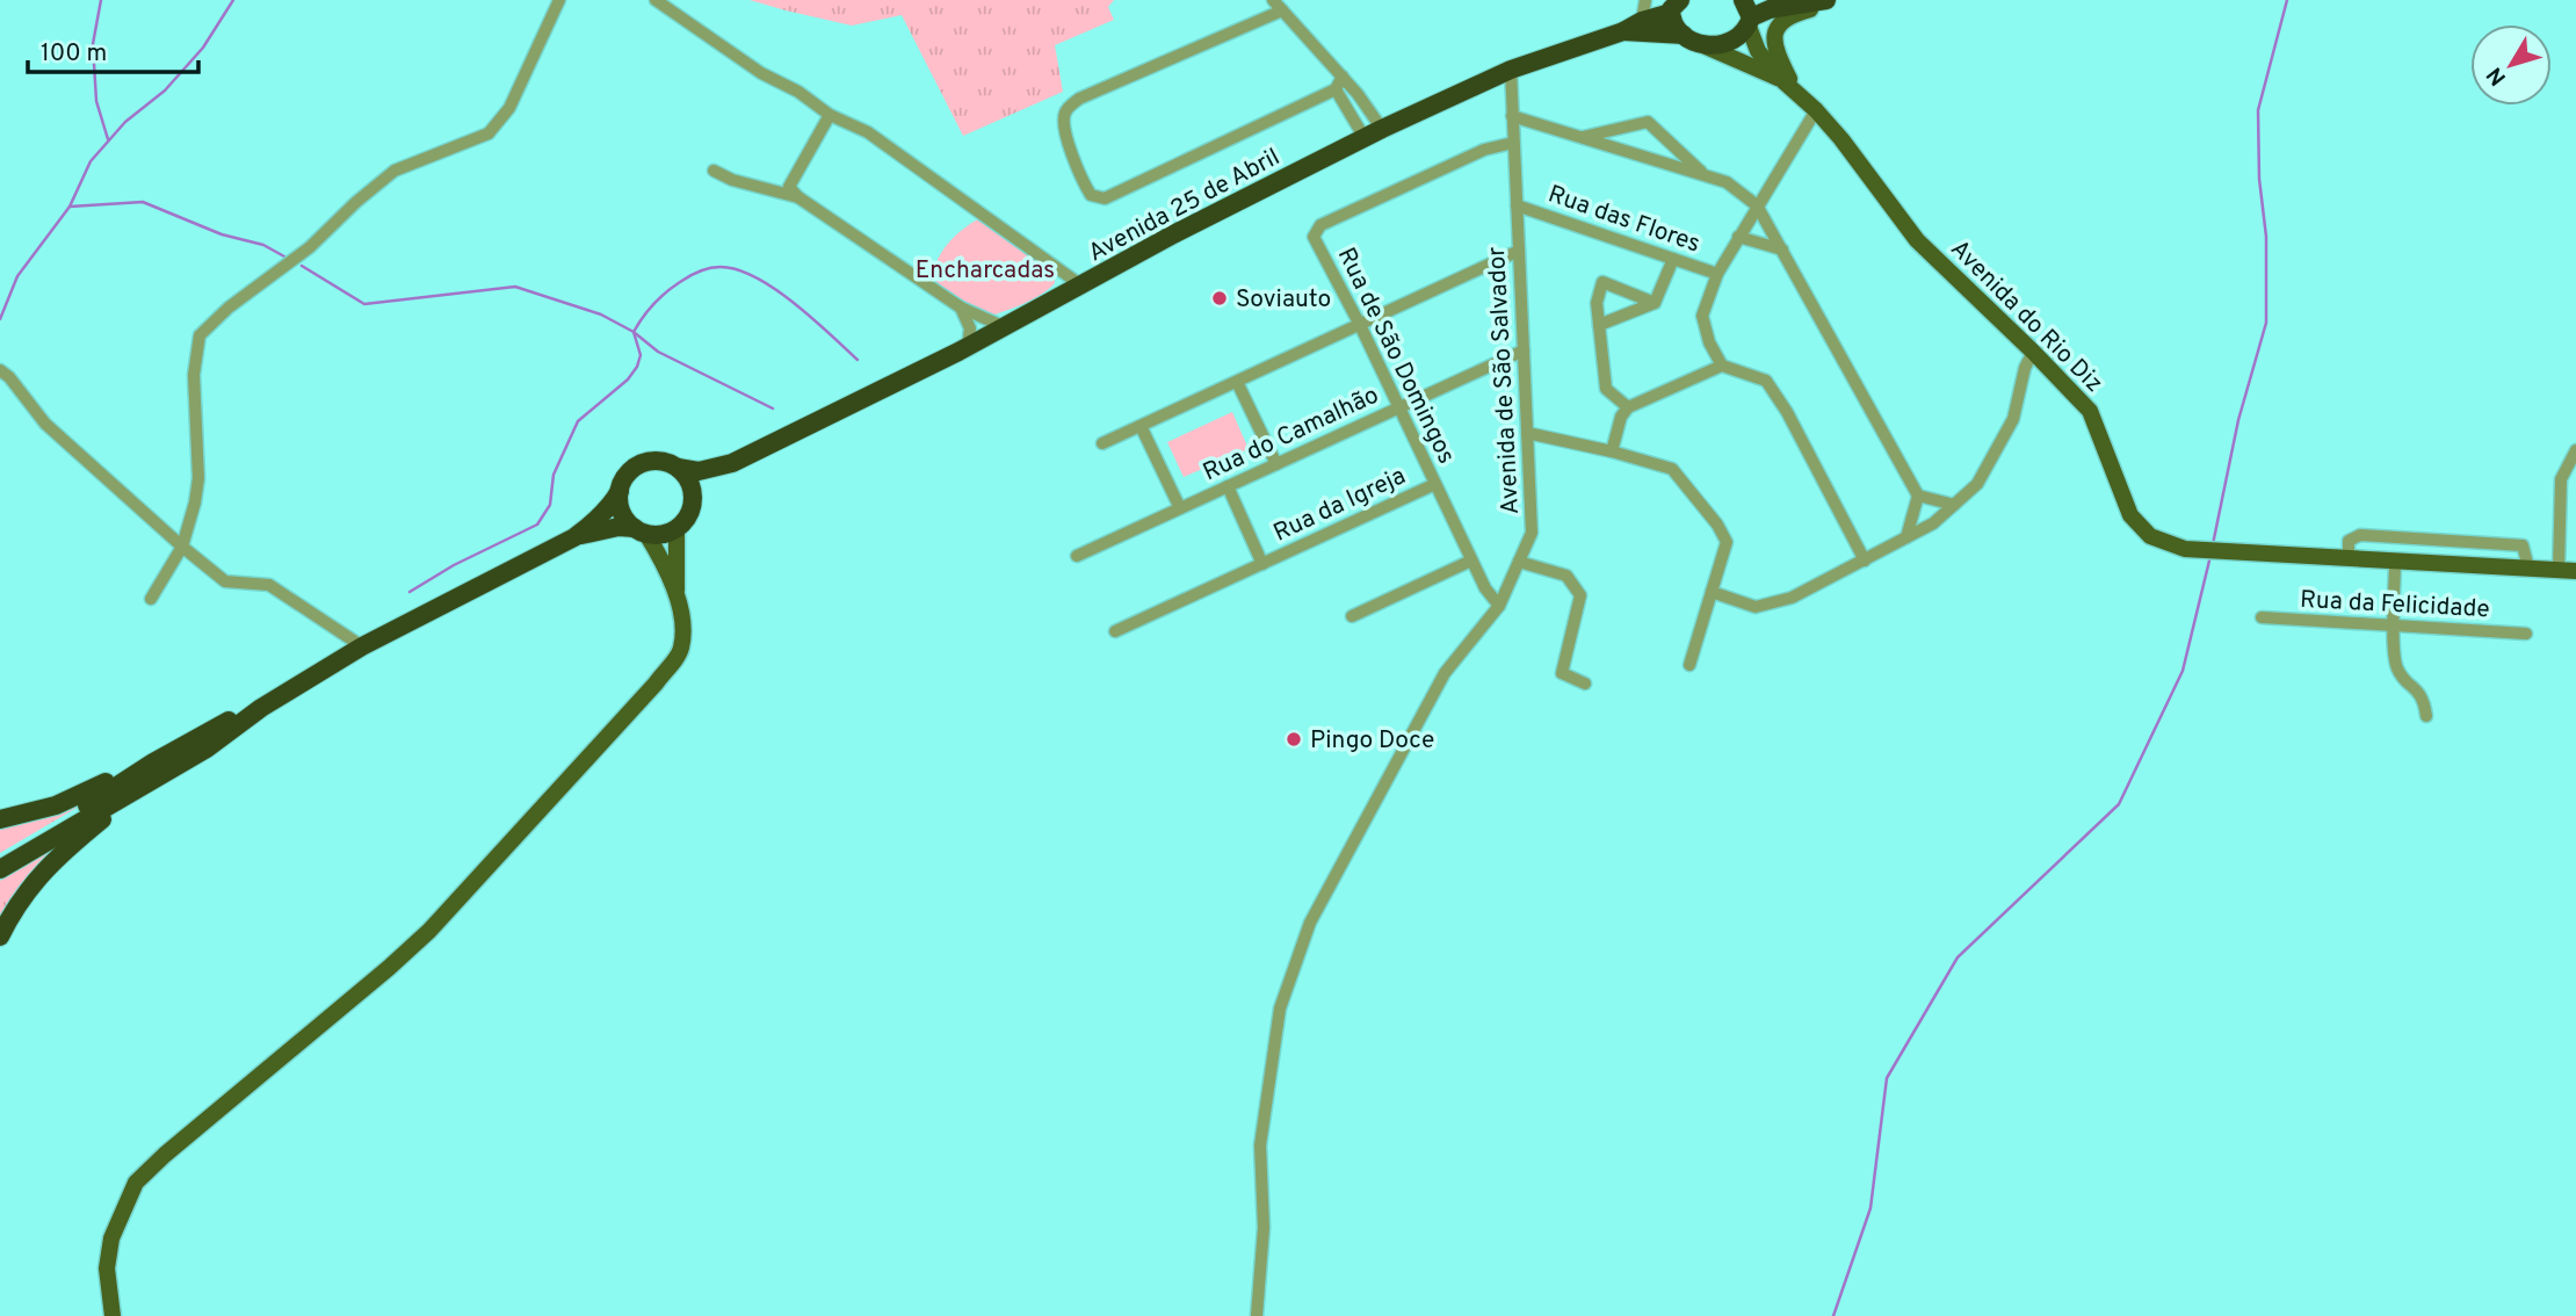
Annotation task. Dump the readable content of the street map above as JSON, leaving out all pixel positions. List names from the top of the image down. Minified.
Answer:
{"streets":{"highway":["Avenida 25 de Abril"],"main road":["Avenida do Rio Diz"],"street":["Rua das Flores","Rua de São Domingos","Avenida de São Salvador","Rua do Camalhão","Rua da Igreja","Rua da Felicidade"]},"crossings":[["Avenida 25 de Abril","Avenida do Rio Diz"],["Avenida 25 de Abril","Avenida de São Salvador"],["Rua das Flores","Avenida de São Salvador"],["Rua de São Domingos","Avenida de São Salvador"],["Rua de São Domingos","Rua do Camalhão"],["Rua de São Domingos","Rua da Igreja"],["Avenida de São Salvador","Rua do Camalhão"],["Rua do Camalhão","Rua da Igreja"]],"parks":["Encharcadas"],"places":["Soviauto","Pingo Doce"],"scale_bar":"100 m","north":"bottom left"}
